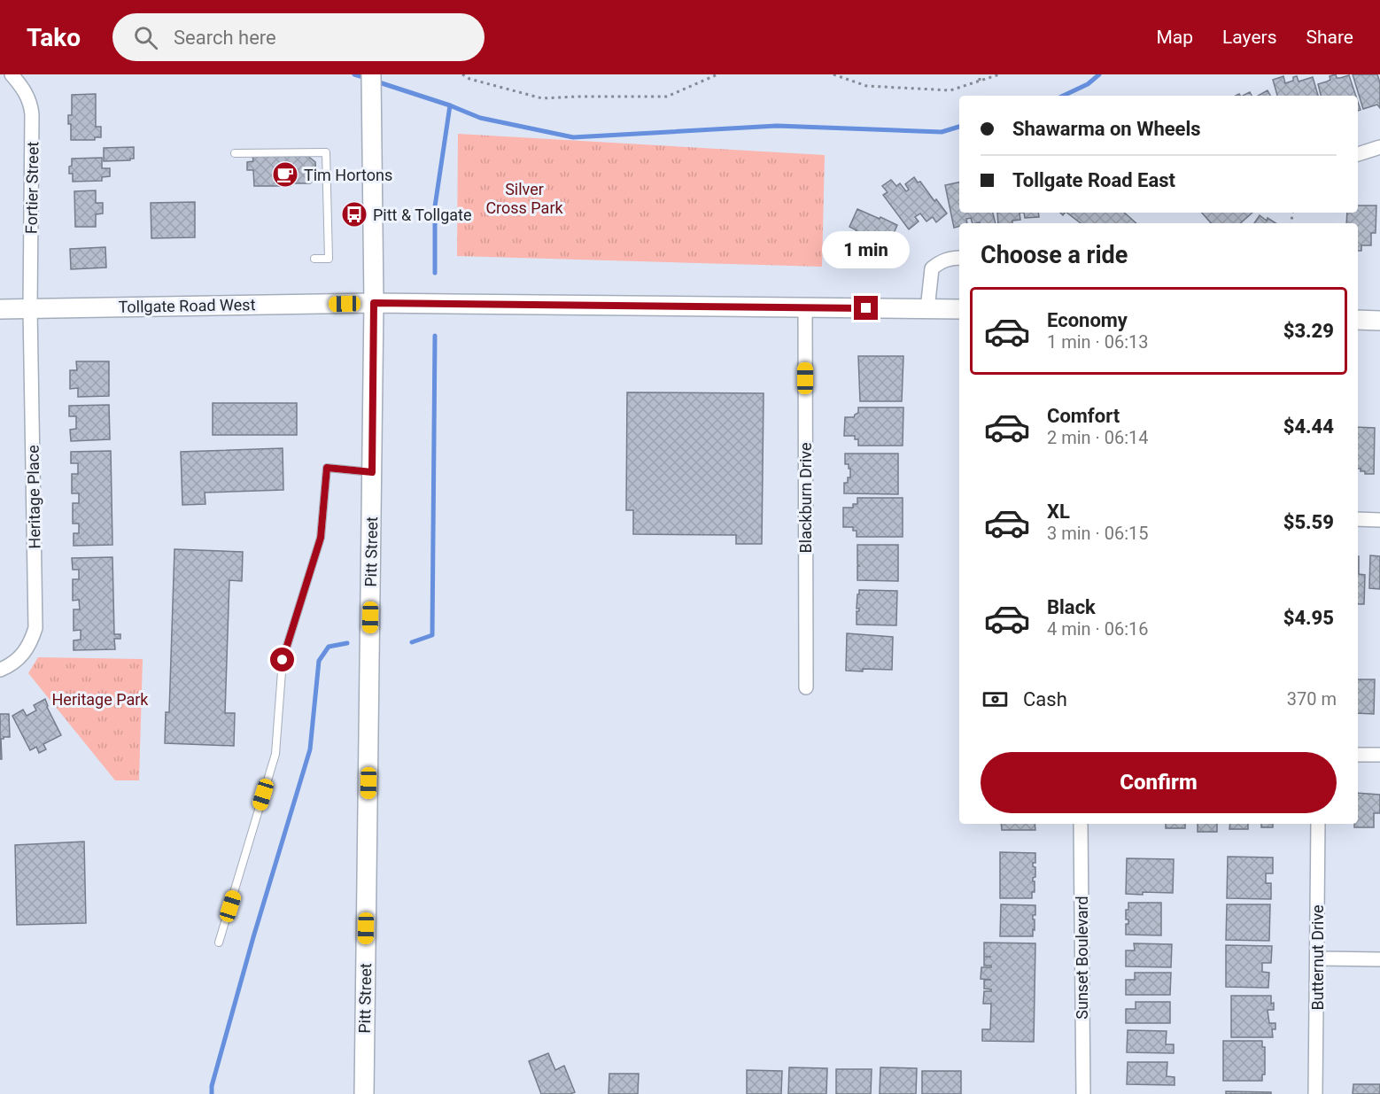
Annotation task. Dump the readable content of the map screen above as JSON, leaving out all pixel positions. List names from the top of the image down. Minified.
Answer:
{"streets":{"street":["Fortier Street","Tollgate Road West","Heritage Place","Blackburn Drive","Pitt Street","Sunset Boulevard","Butternut Drive"]},"crossings":[["Fortier Street","Tollgate Road West"],["Fortier Street","Heritage Place"],["Tollgate Road West","Heritage Place"],["Tollgate Road West","Blackburn Drive"],["Tollgate Road West","Pitt Street"]],"parks":["Silver Cross Park","Heritage Park"],"places":{"cafe":["Tim Hortons"],"bus stop":["Pitt & Tollgate"]},"page":{"header":"Tako","search":"Search here","nav":["Map","Layers","Share"],"banner":["Shawarma on Wheels","Tollgate Road East"],"heading":"Choose a ride","bubble":"1 min","list":[{"name":"Economy","note":"1 min · 06:13","value":"$3.29"},{"name":"Comfort","note":"2 min · 06:14","value":"$4.44"},{"name":"XL","note":"3 min · 06:15","value":"$5.59"},{"name":"Black","note":"4 min · 06:16","value":"$4.95"}],"pay":["Cash","370 m"],"buttons":"Confirm"}}
